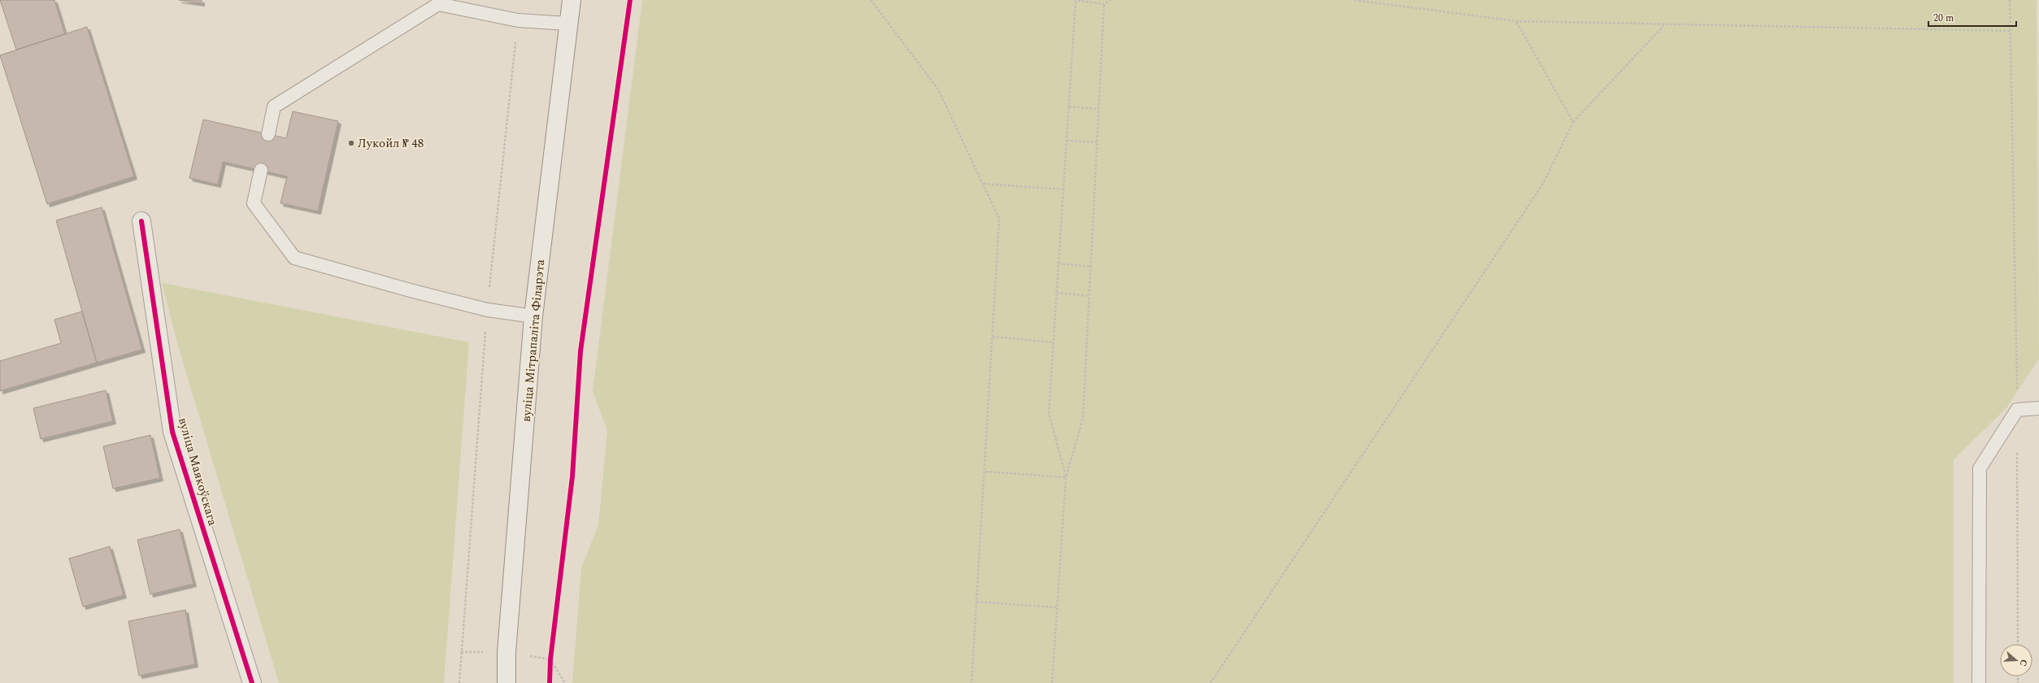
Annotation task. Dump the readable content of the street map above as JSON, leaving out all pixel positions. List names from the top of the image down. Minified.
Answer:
{"streets":{"main road":["вуліца Мітрапаліта Філарэта","вуліца Маякоўскага"]},"places":["Лукойл № 48"],"scale_bar":"20 m","north":"right"}
